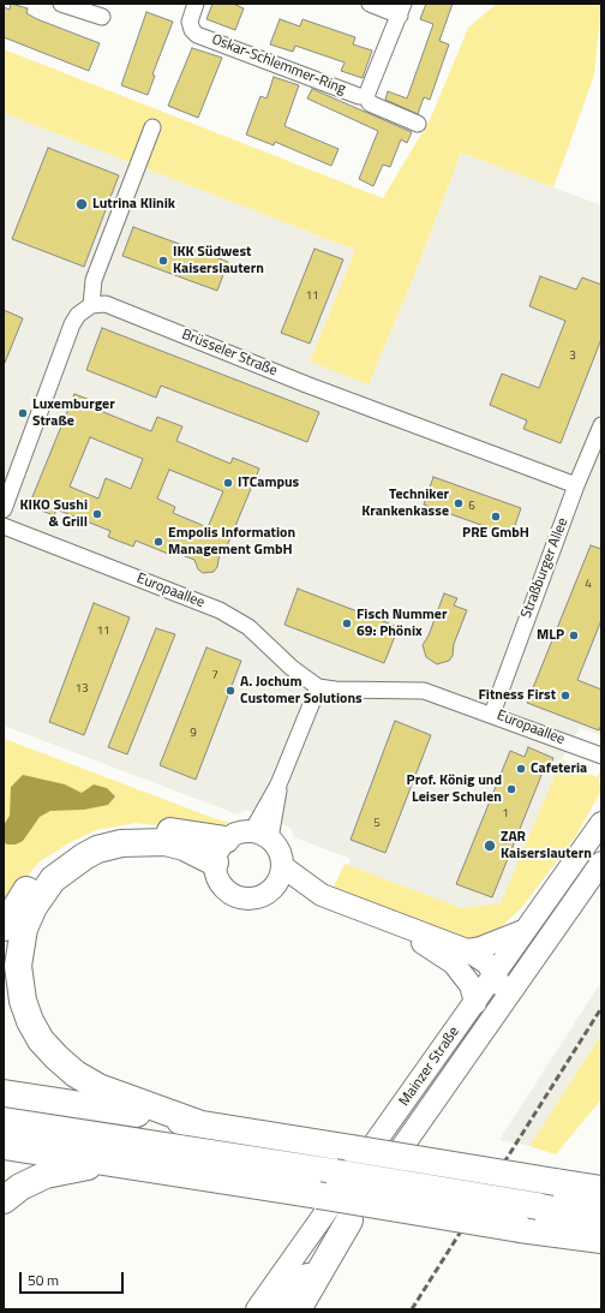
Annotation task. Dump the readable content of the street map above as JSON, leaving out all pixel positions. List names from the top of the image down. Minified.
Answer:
{"streets":{"main road":["Mainzer Straße"],"street":["Oskar-Schlemmer-Ring","Brüsseler Straße","Straßburger Allee","Europaallee"]},"crossings":[["Brüsseler Straße","Straßburger Allee"],["Straßburger Allee","Europaallee"]],"places":["Lutrina Klinik","IKK Südwest Kaiserslautern","Luxemburger Straße","ITCampus","Techniker Krankenkasse","KIKO Sushi & Grill","PRE GmbH","Empolis Information Management GmbH","Fisch Nummer 69: Phönix","MLP","A. Jochum Customer Solutions","Fitness First","Cafeteria","Prof. König und Leiser Schulen","ZAR Kaiserslautern"],"house_numbers":["11","3","6","4","11","7","13","9","1","5"],"scale_bar":"50 m"}
